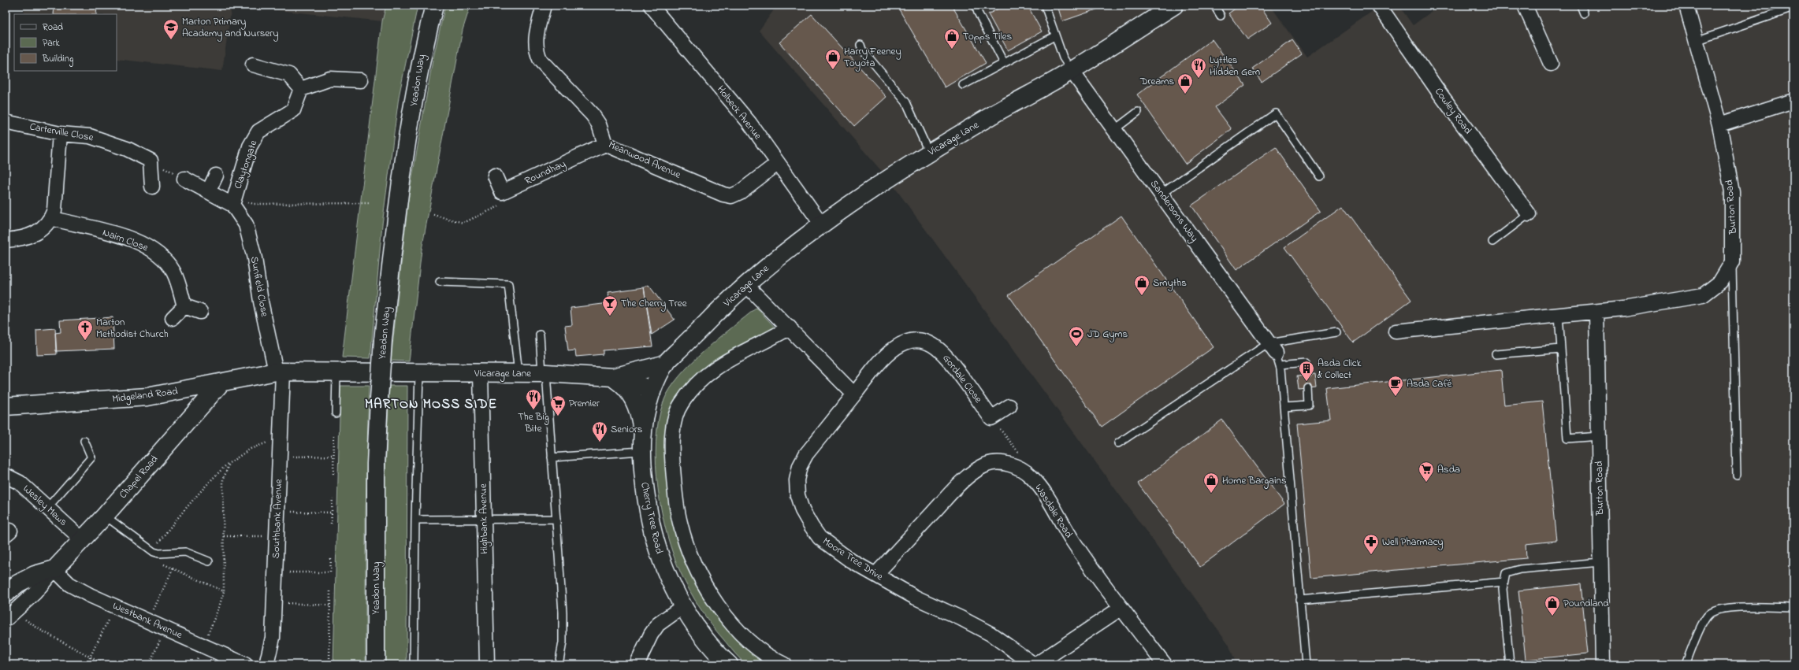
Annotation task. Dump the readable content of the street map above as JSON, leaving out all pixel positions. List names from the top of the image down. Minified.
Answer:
{"streets":{"street":["Yeadon Way","Cowley Road","Holbeck Avenue","Carterville Close","Vicarage Lane","Meanwood Avenue","Claytongate","Roundhay","Burton Road","Sandersons Way","Nairn Close","Sunfield Close","Gordale Close","Midgeland Road","Chapel Road","Wesley Mews","Wasdale Road","Cherry Tree Road","Southbank Avenue","Highbank Avenue","Moore Tree Drive","Westbank Avenue"]},"crossings":[["Holbeck Avenue","Vicarage Lane"],["Holbeck Avenue","Meanwood Avenue"],["Vicarage Lane","Sandersons Way"],["Vicarage Lane","Sunfield Close"],["Vicarage Lane","Midgeland Road"],["Vicarage Lane","Cherry Tree Road"],["Vicarage Lane","Southbank Avenue"],["Vicarage Lane","Highbank Avenue"],["Meanwood Avenue","Roundhay"],["Claytongate","Sunfield Close"],["Sunfield Close","Midgeland Road"],["Sunfield Close","Southbank Avenue"],["Gordale Close","Moore Tree Drive"],["Midgeland Road","Chapel Road"],["Midgeland Road","Southbank Avenue"],["Chapel Road","Wesley Mews"],["Chapel Road","Westbank Avenue"],["Wasdale Road","Moore Tree Drive"]],"districts":["MARTON MOSS SIDE"],"places":{"school or university":["Marton Primary Academy and Nursery"],"shop":["Topps Tiles","Harry Feeney Toyota","Dreams","Smyths","Home Bargains","Poundland"],"restaurant":["Lyttles Hidden Gem","The Big Bite","Seniors"],"bar":["The Cherry Tree"],"church":["Marton Methodist Church"],"sports":["JD Gyms"],"building":["Asda Click & Collect"],"cafe":["Asda Café"],"supermarket":["Premier","Asda"],"pharmacy":["Well Pharmacy"]},"legend":["Road","Park","Building"]}
